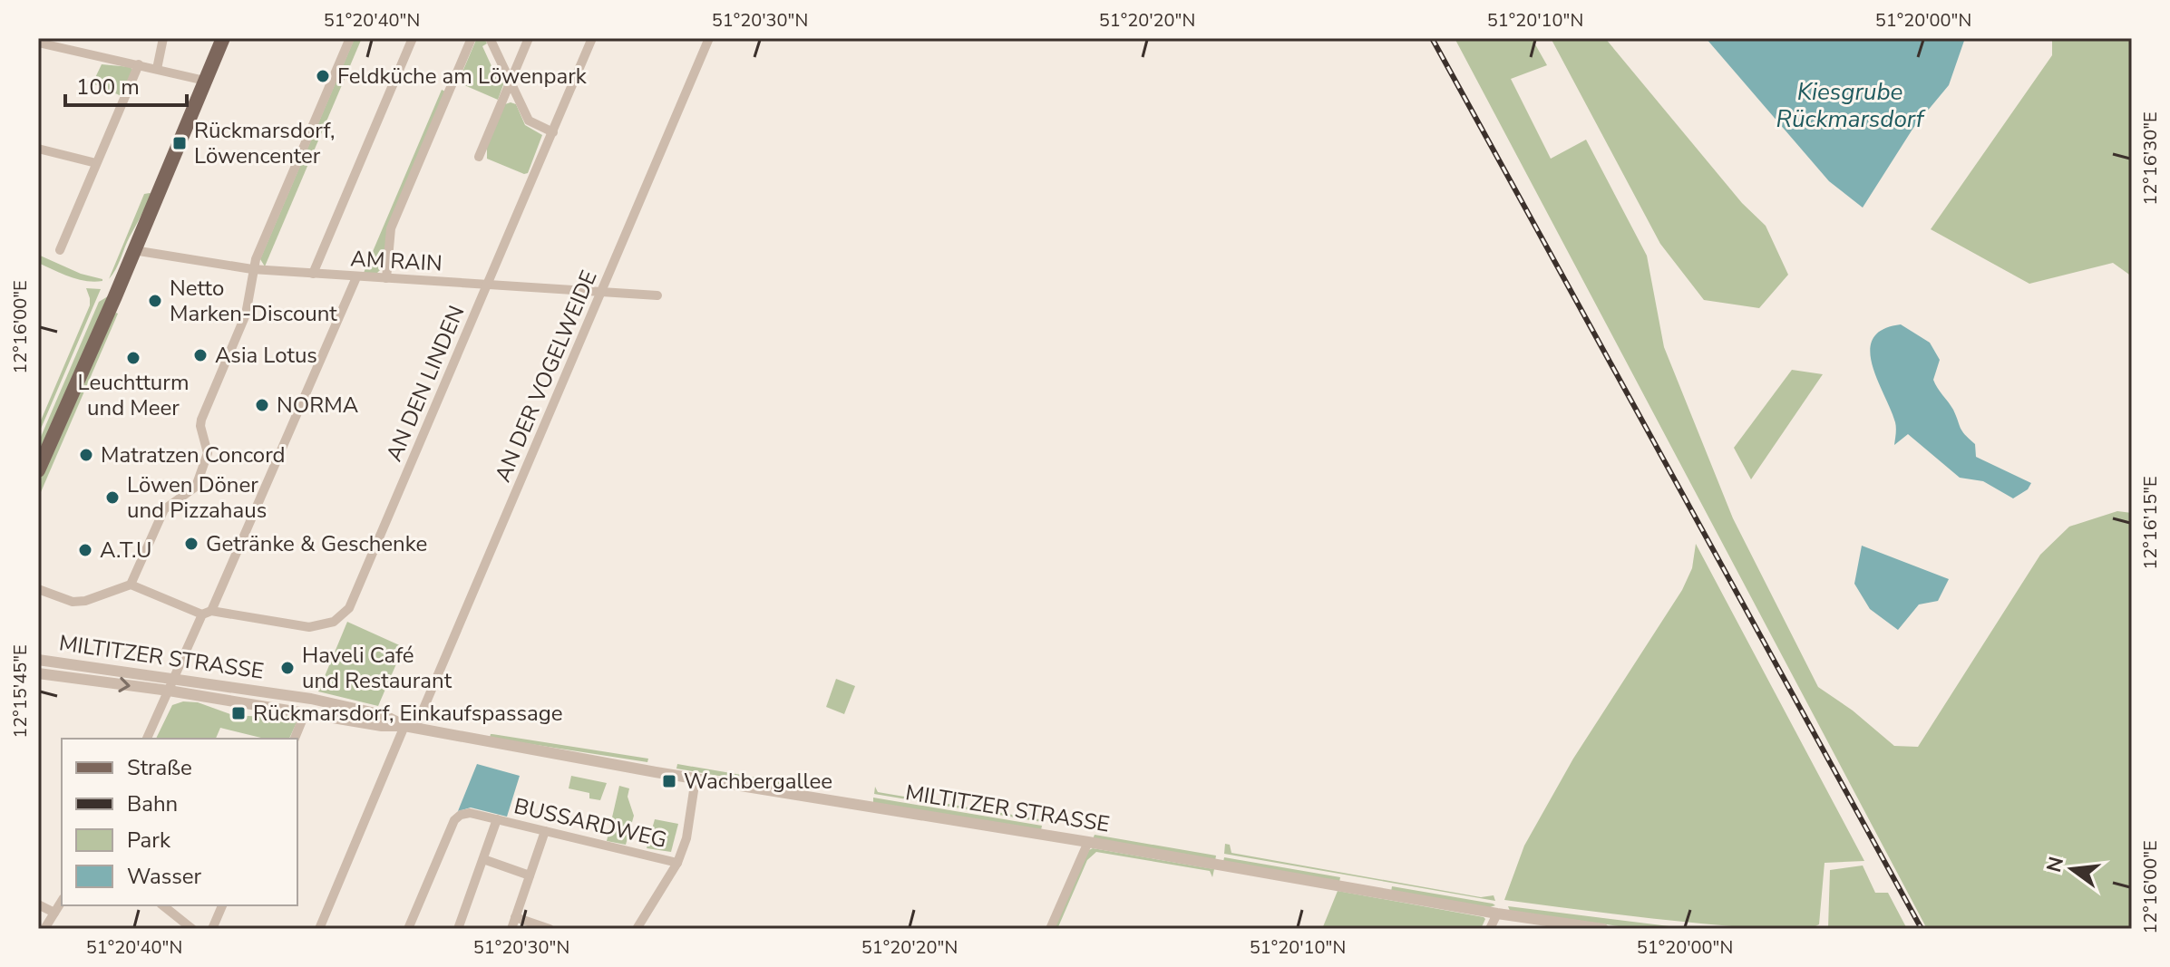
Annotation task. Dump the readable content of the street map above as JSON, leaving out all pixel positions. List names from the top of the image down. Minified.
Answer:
{"streets":{"street":["AM RAIN","AN DER VOGELWEIDE","AN DEN LINDEN","MILTITZER STRASSE","BUSSARDWEG"]},"crossings":[["AM RAIN","AN DER VOGELWEIDE"],["AM RAIN","AN DEN LINDEN"],["AN DER VOGELWEIDE","MILTITZER STRASSE"],["MILTITZER STRASSE","BUSSARDWEG"]],"water":["Kiesgrube Rückmarsdorf"],"places":{"other":["Feldküche am Löwenpark","Netto Marken-Discount","Asia Lotus","Leuchtturm und Meer","NORMA","Matratzen Concord","Löwen Döner und Pizzahaus","Getränke & Geschenke","A.T.U","Haveli Café und Restaurant"],"transit":["Rückmarsdorf, Löwencenter","Rückmarsdorf, Einkaufspassage","Wachbergallee"]},"legend":["Straße","Bahn","Park","Wasser"],"scale_bar":"100 m","north":"left","coordinates":["51°20'40\"N","51°20'30\"N","51°20'20\"N","51°20'10\"N","51°20'00\"N","12°16'30\"E","12°16'00\"E","12°16'15\"E","12°15'45\"E"]}
